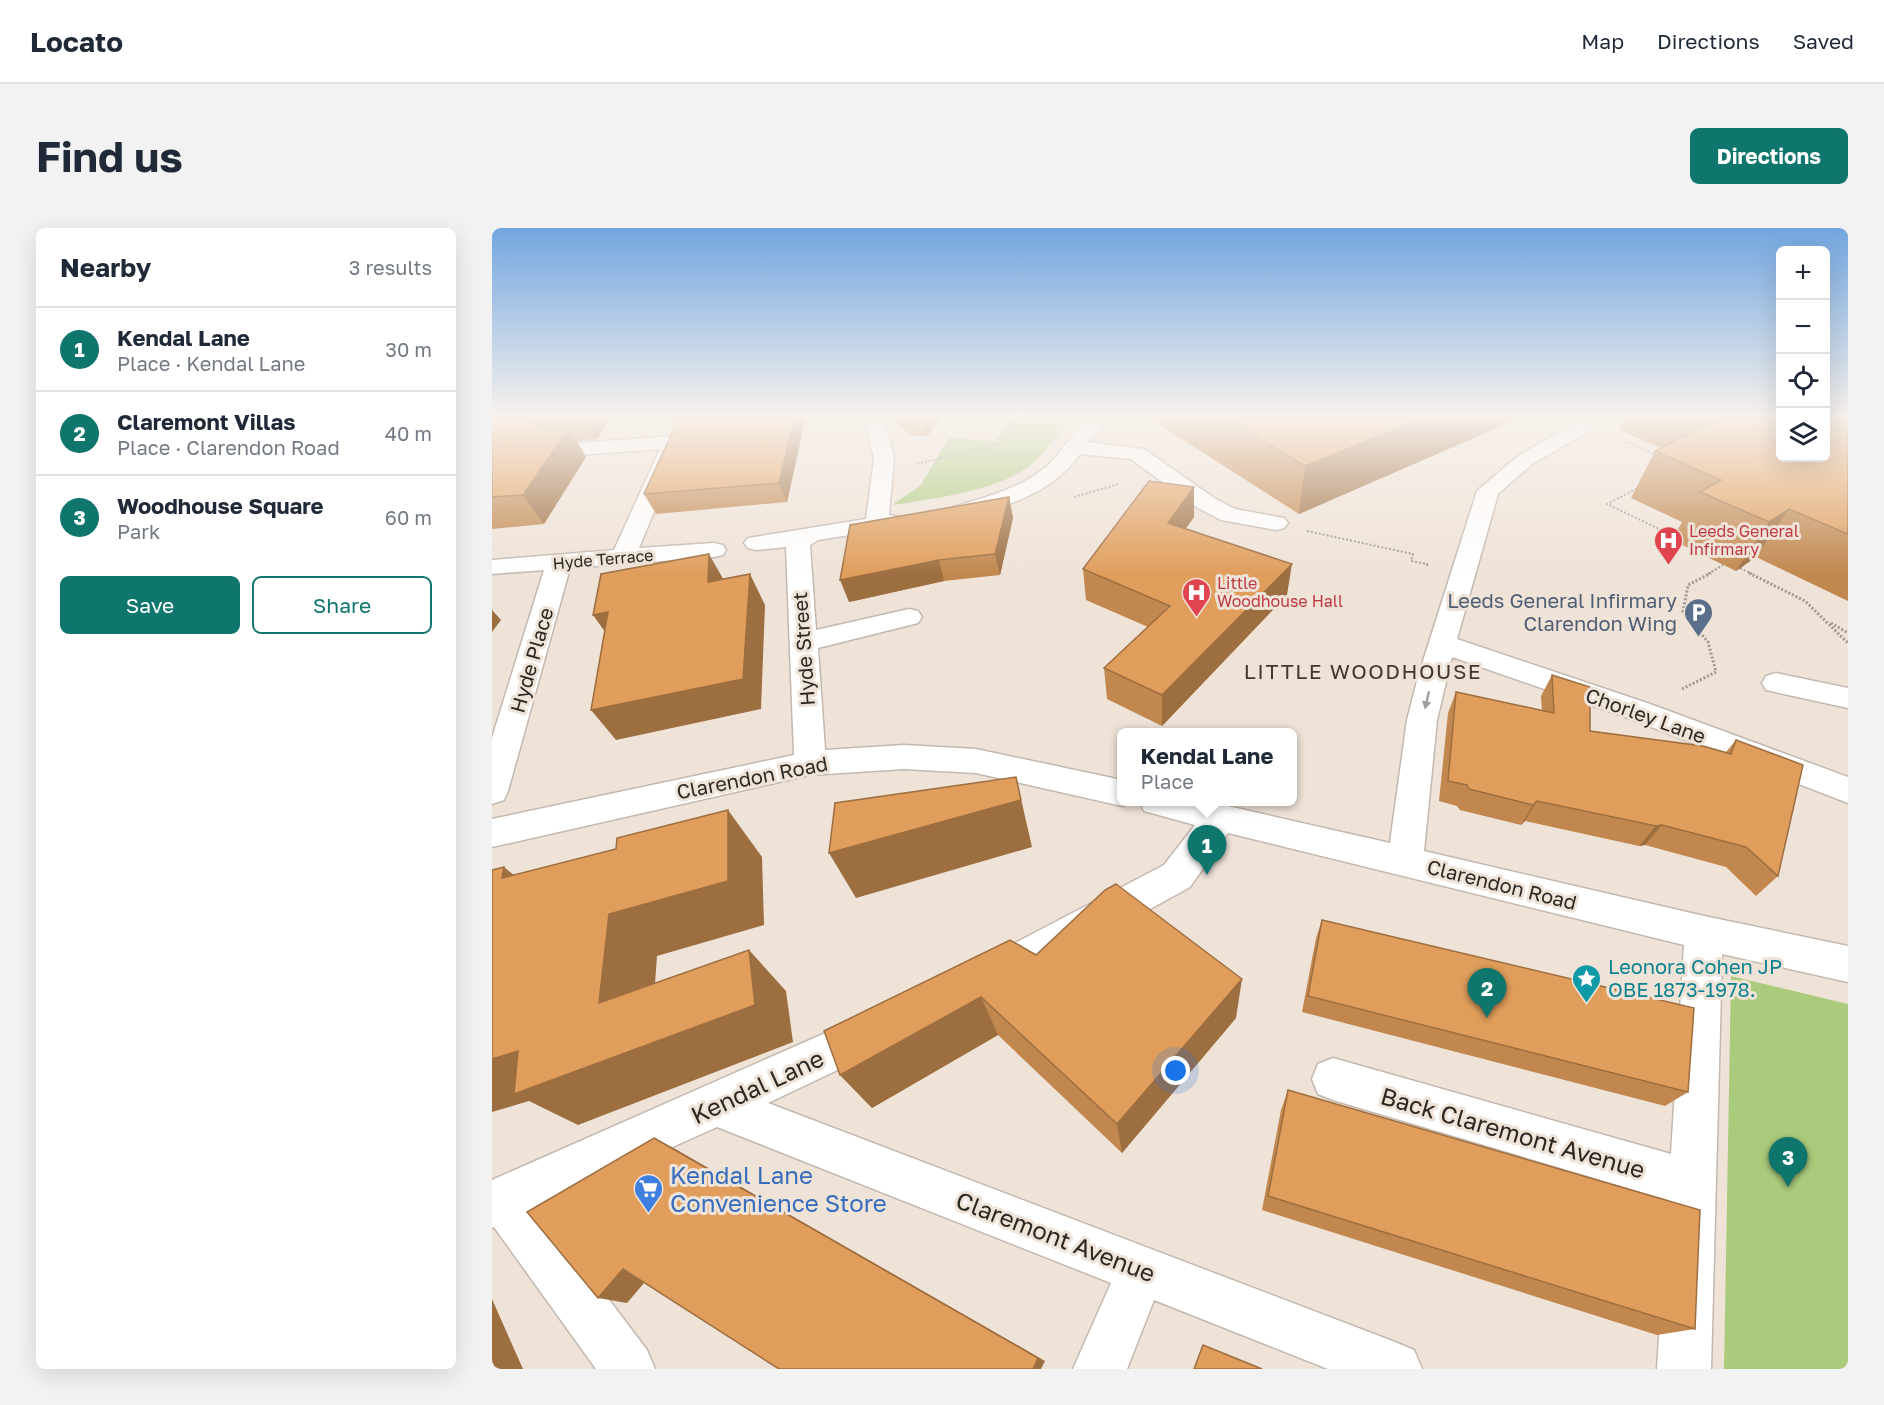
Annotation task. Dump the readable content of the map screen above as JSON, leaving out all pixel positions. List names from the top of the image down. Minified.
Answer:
{"streets":{"street":["Hyde Terrace","Hyde Street","Hyde Place","Chorley Lane","Clarendon Road","Kendal Lane","Back Claremont Avenue","Claremont Avenue"]},"crossings":[["Hyde Terrace","Hyde Place"],["Hyde Street","Clarendon Road"],["Kendal Lane","Claremont Avenue"]],"districts":["LITTLE WOODHOUSE"],"places":{"hospital":["Leeds General Infirmary","Little Woodhouse Hall"],"parking":["Leeds General Infirmary Clarendon Wing"],"place":["Leonora Cohen JP OBE 1873-1978."],"supermarket":["Kendal Lane Convenience Store"]},"page":{"header":"Locato","nav":["Map","Directions","Saved"],"buttons":["Directions",["Save","Share"]],"title":"Find us","heading":["Nearby","3 results"],"map_buttons":["+","−"],"list":[{"mark":"1","name":"Kendal Lane","note":"Place · Kendal Lane","value":"30 m"},{"mark":"2","name":"Claremont Villas","note":"Place · Clarendon Road","value":"40 m"},{"mark":"3","name":"Woodhouse Square","note":"Park","value":"60 m"}],"popup":["Kendal Lane","Place"],"pins":["1","2","3"]}}
